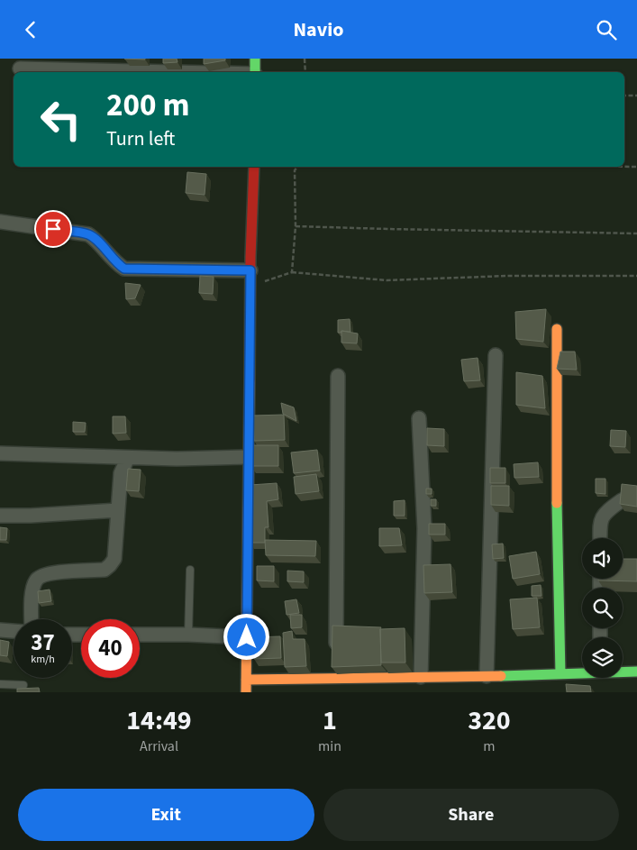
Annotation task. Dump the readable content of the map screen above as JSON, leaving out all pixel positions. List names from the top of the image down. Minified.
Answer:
{"page":{"header":"Navio","turn":["200 m","Turn left"],"speed":"37 km/h","limit":"40","eta":["14:49","Arrival","1","min","320","m"],"buttons":["Exit","Share"]}}
